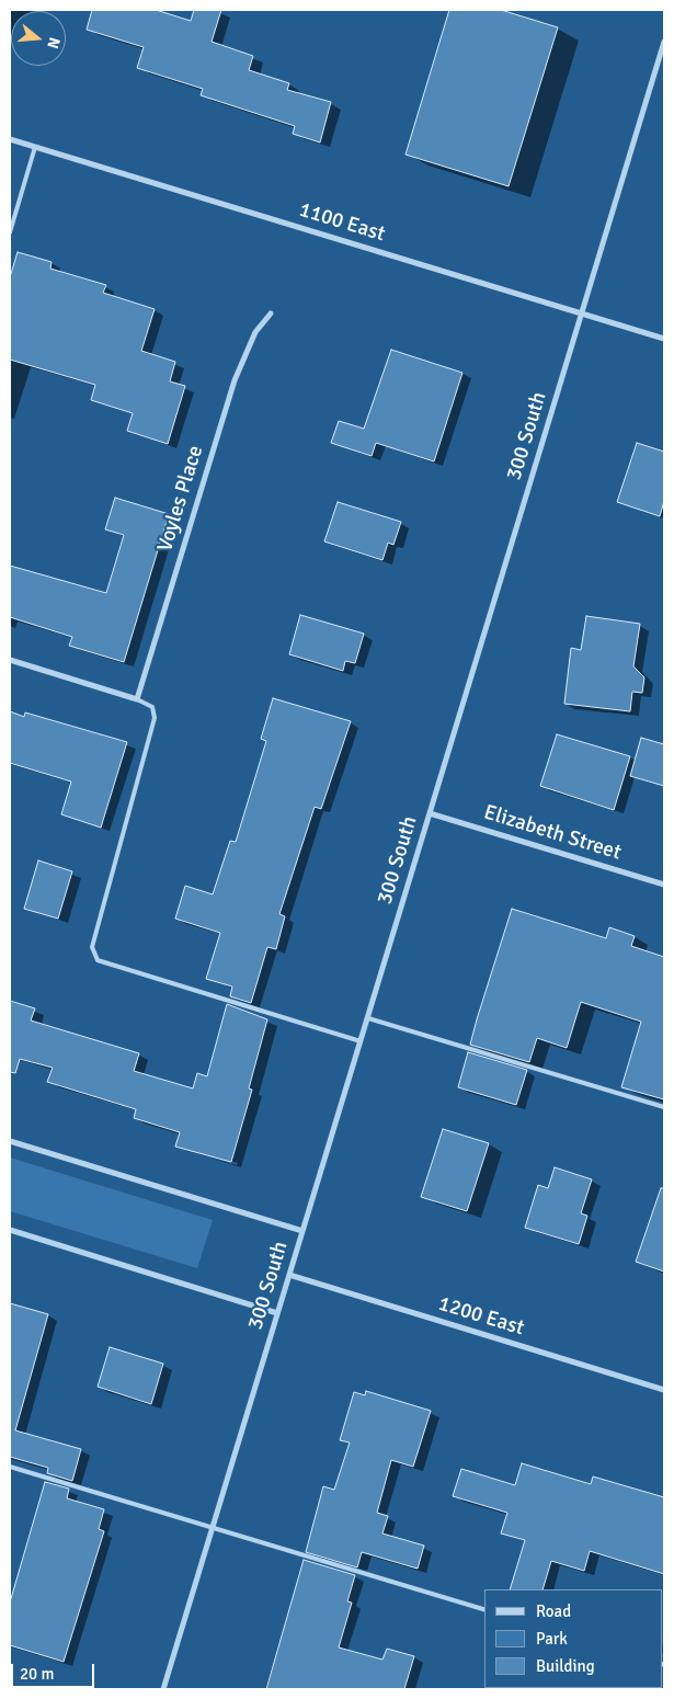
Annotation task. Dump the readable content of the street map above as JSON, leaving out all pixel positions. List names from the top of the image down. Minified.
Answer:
{"streets":{"street":["1100 East","300 South","Voyles Place","Elizabeth Street","1200 East"]},"crossings":[["1100 East","300 South"],["300 South","Elizabeth Street"],["300 South","1200 East"]],"legend":["Road","Park","Building"],"scale_bar":"20 m","north":"right"}
